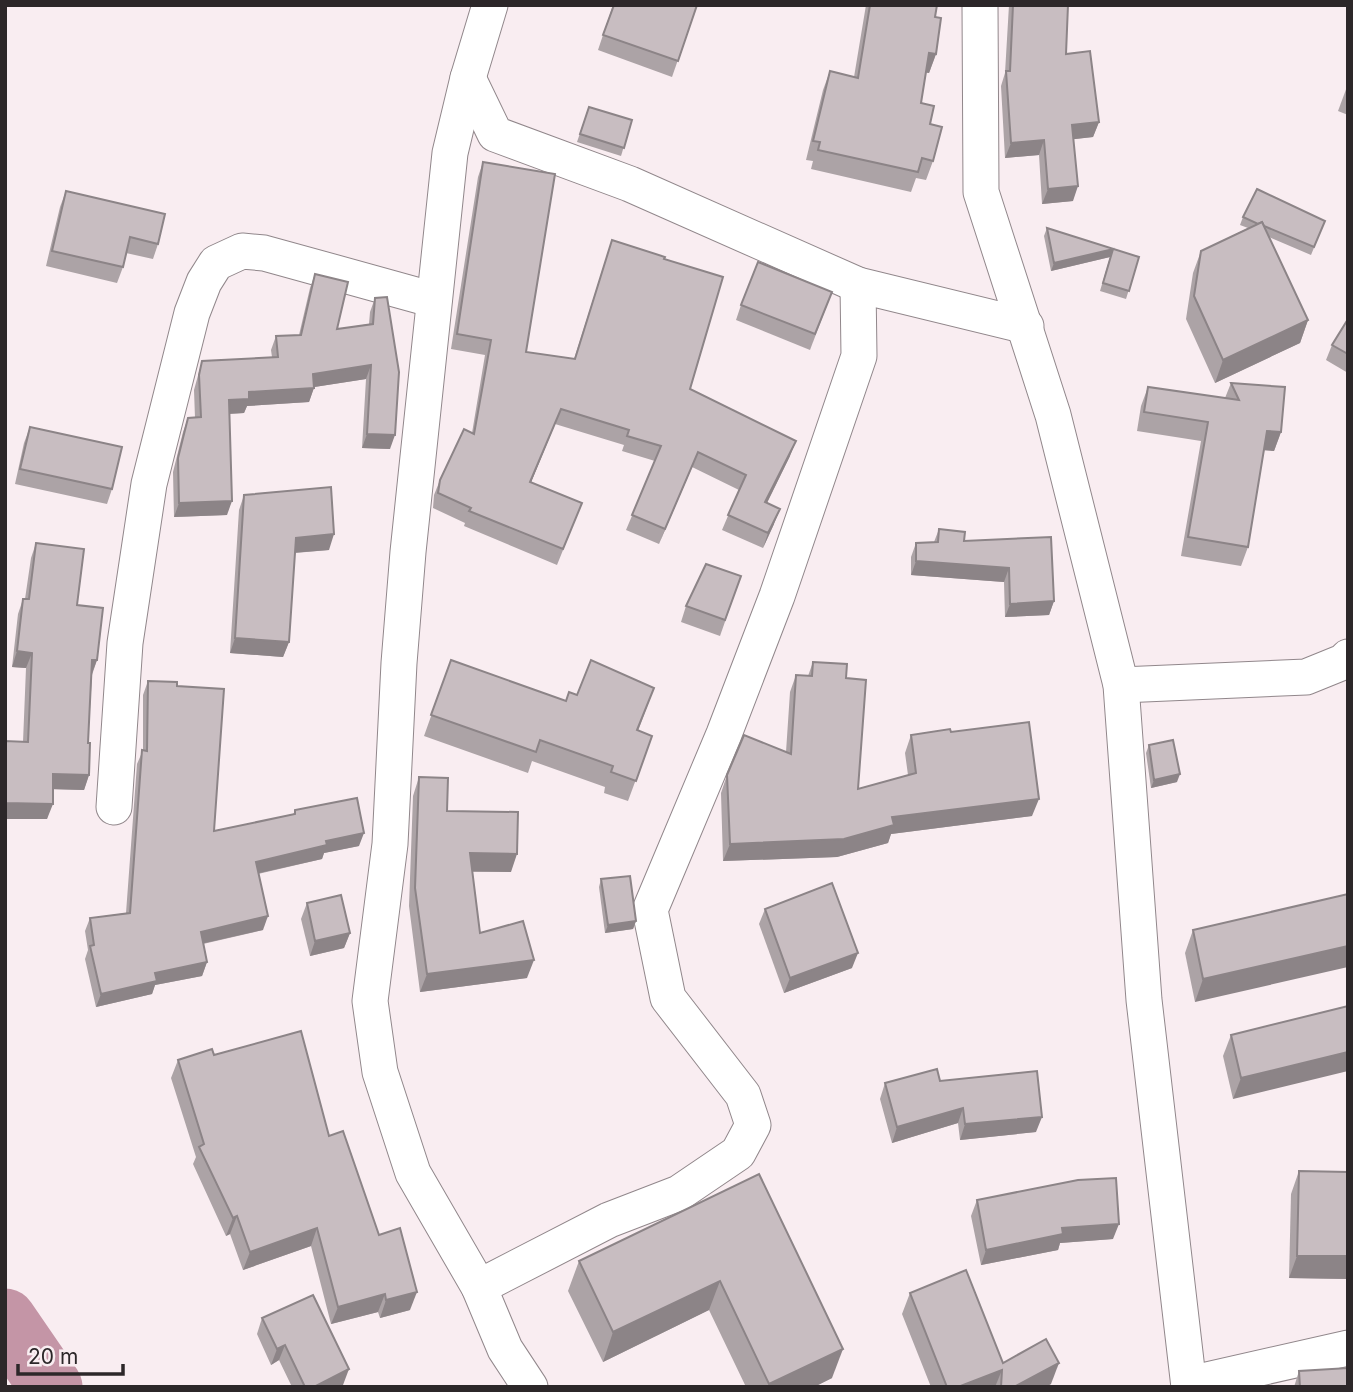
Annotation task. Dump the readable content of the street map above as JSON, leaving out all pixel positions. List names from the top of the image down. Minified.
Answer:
{"scale_bar":"20 m"}
